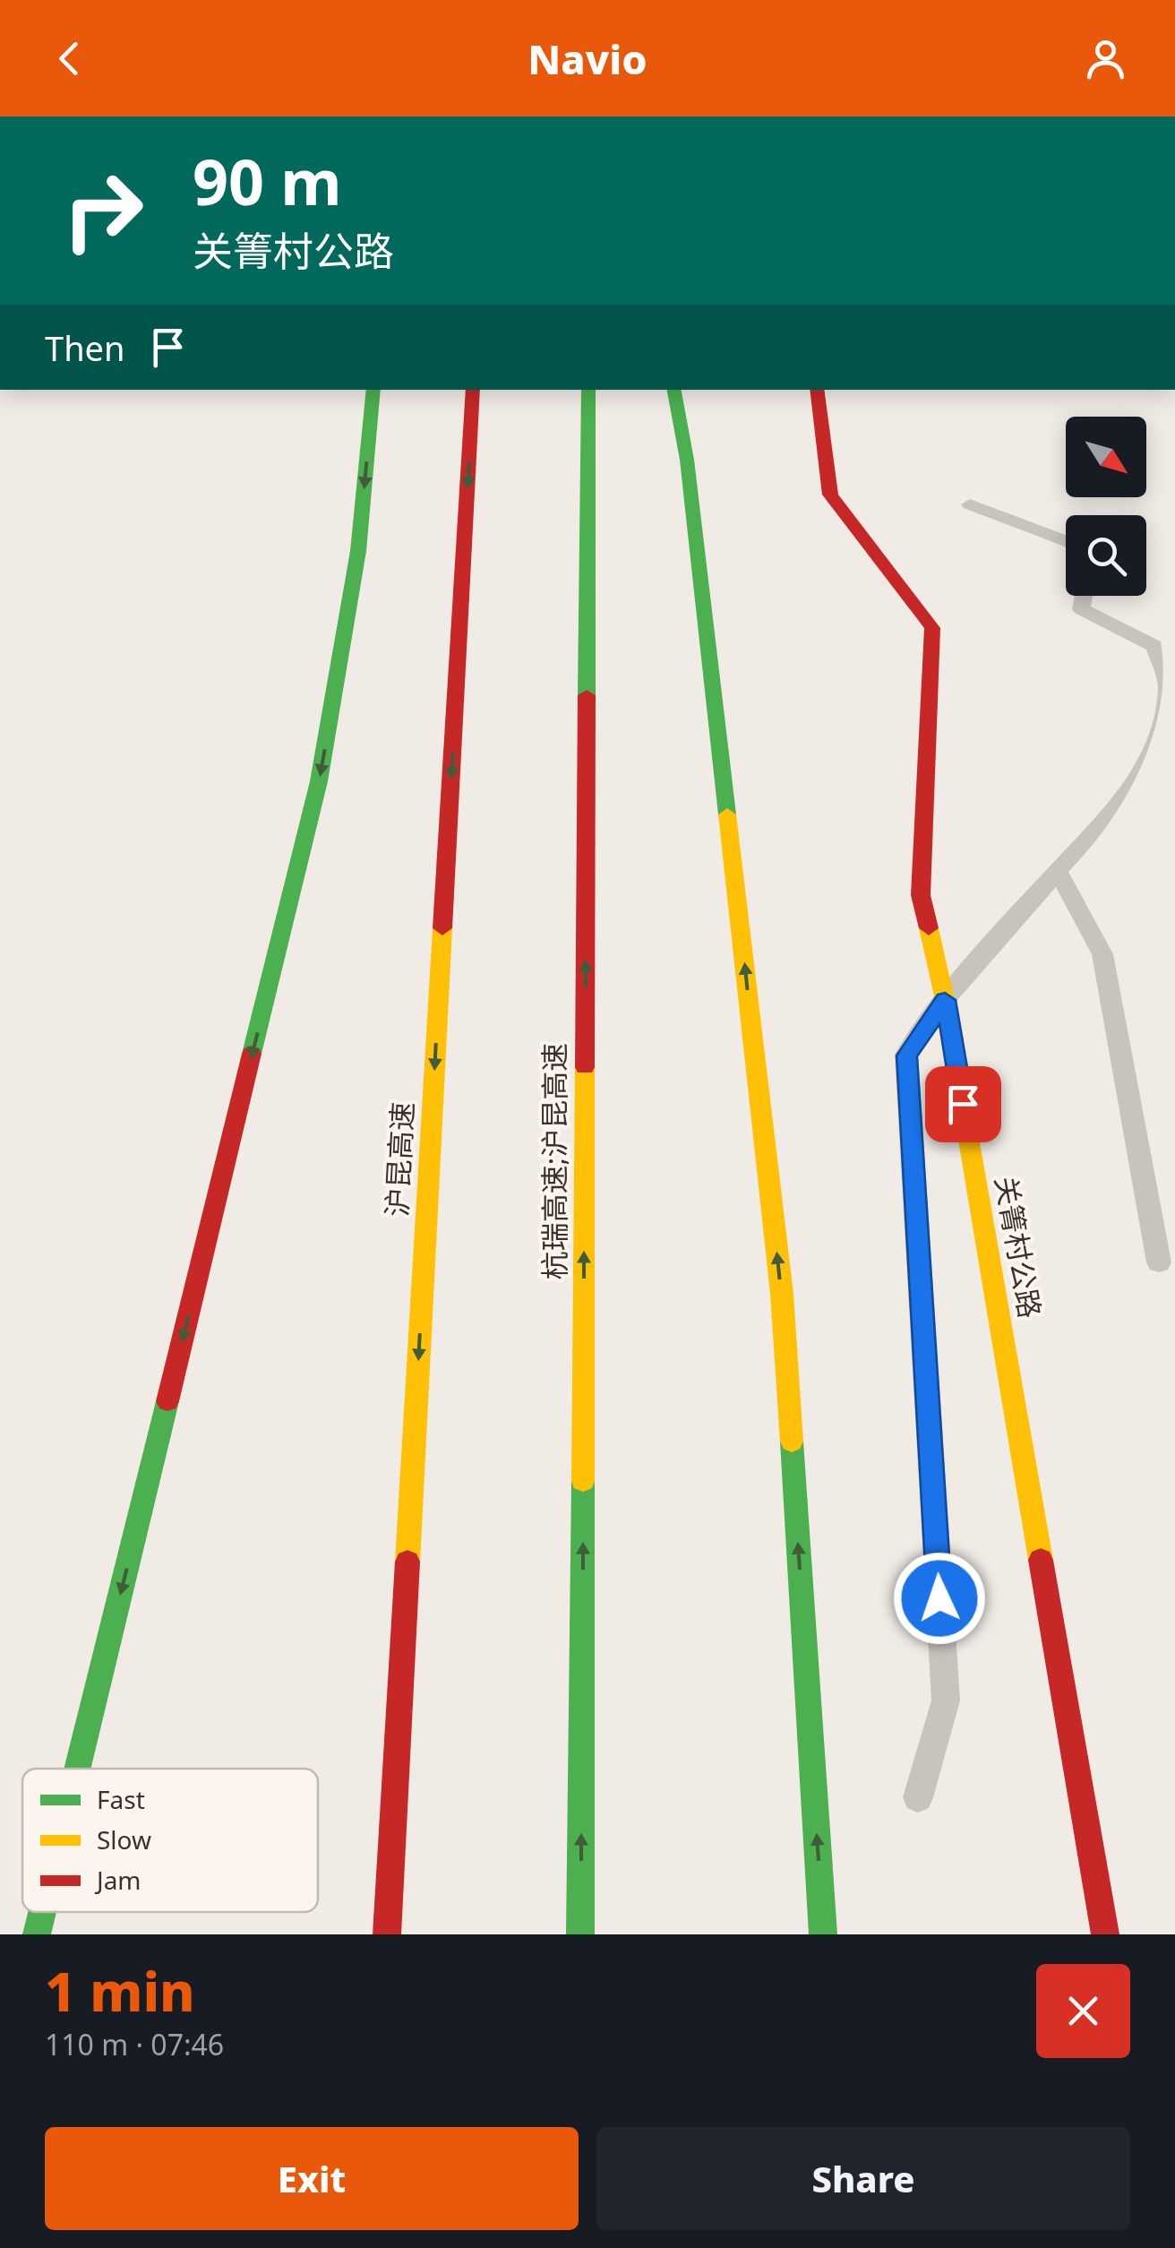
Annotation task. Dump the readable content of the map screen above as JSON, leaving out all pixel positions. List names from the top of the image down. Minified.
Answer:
{"streets":{"main road":["沪昆高速","杭瑞高速;沪昆高速","关箐村公路"]},"legend":["Fast","Slow","Jam"],"north":"bottom right","page":{"header":"Navio","turn":["90 m","关箐村公路"],"then":"Then","heading":["1 min","110 m · 07:46"],"buttons":["Exit","Share"]}}
